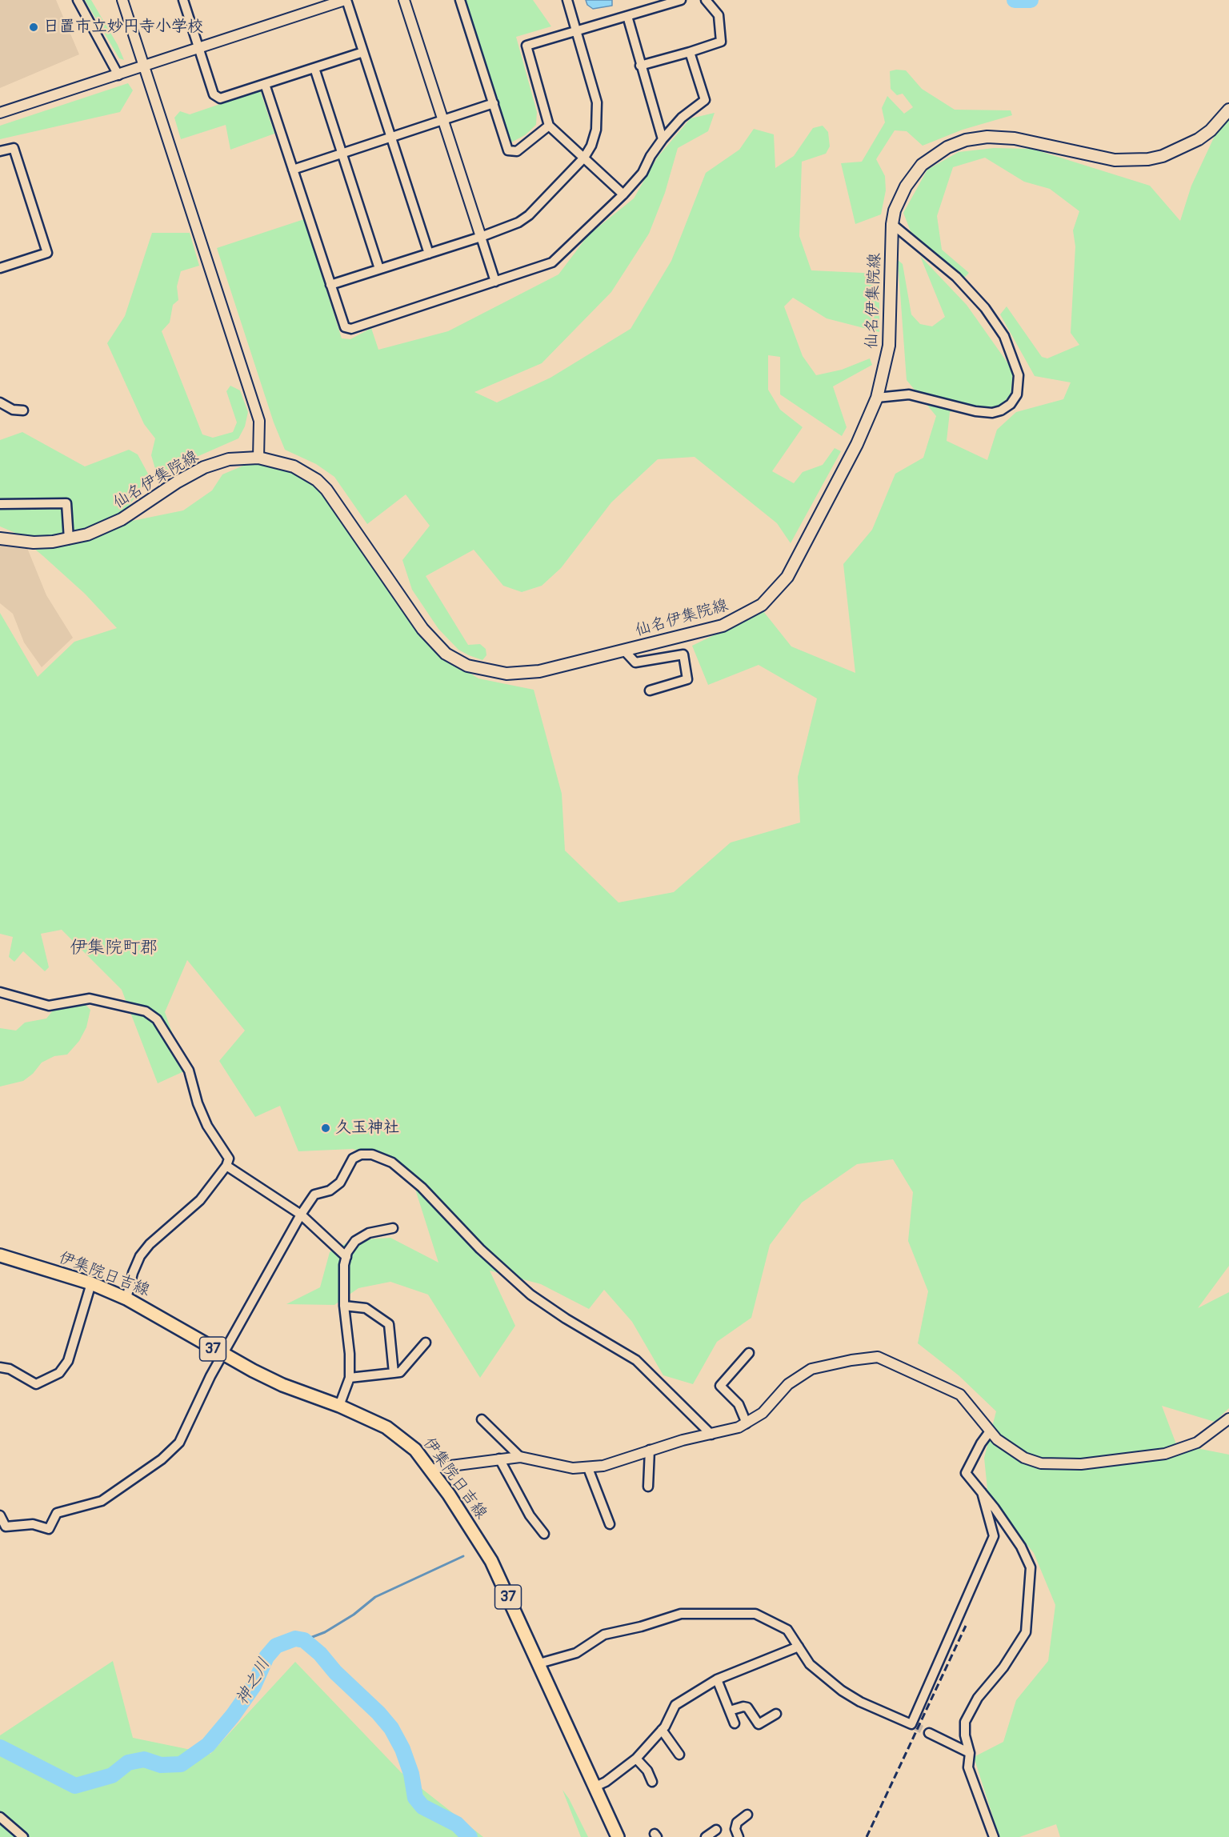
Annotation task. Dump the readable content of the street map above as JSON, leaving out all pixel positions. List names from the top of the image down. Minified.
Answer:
{"streets":{"main road":["仙名伊集院線","伊集院日吉線","37"]},"districts":["伊集院町郡"],"water":["神之川"],"places":["日置市立妙円寺小学校","久玉神社"]}
